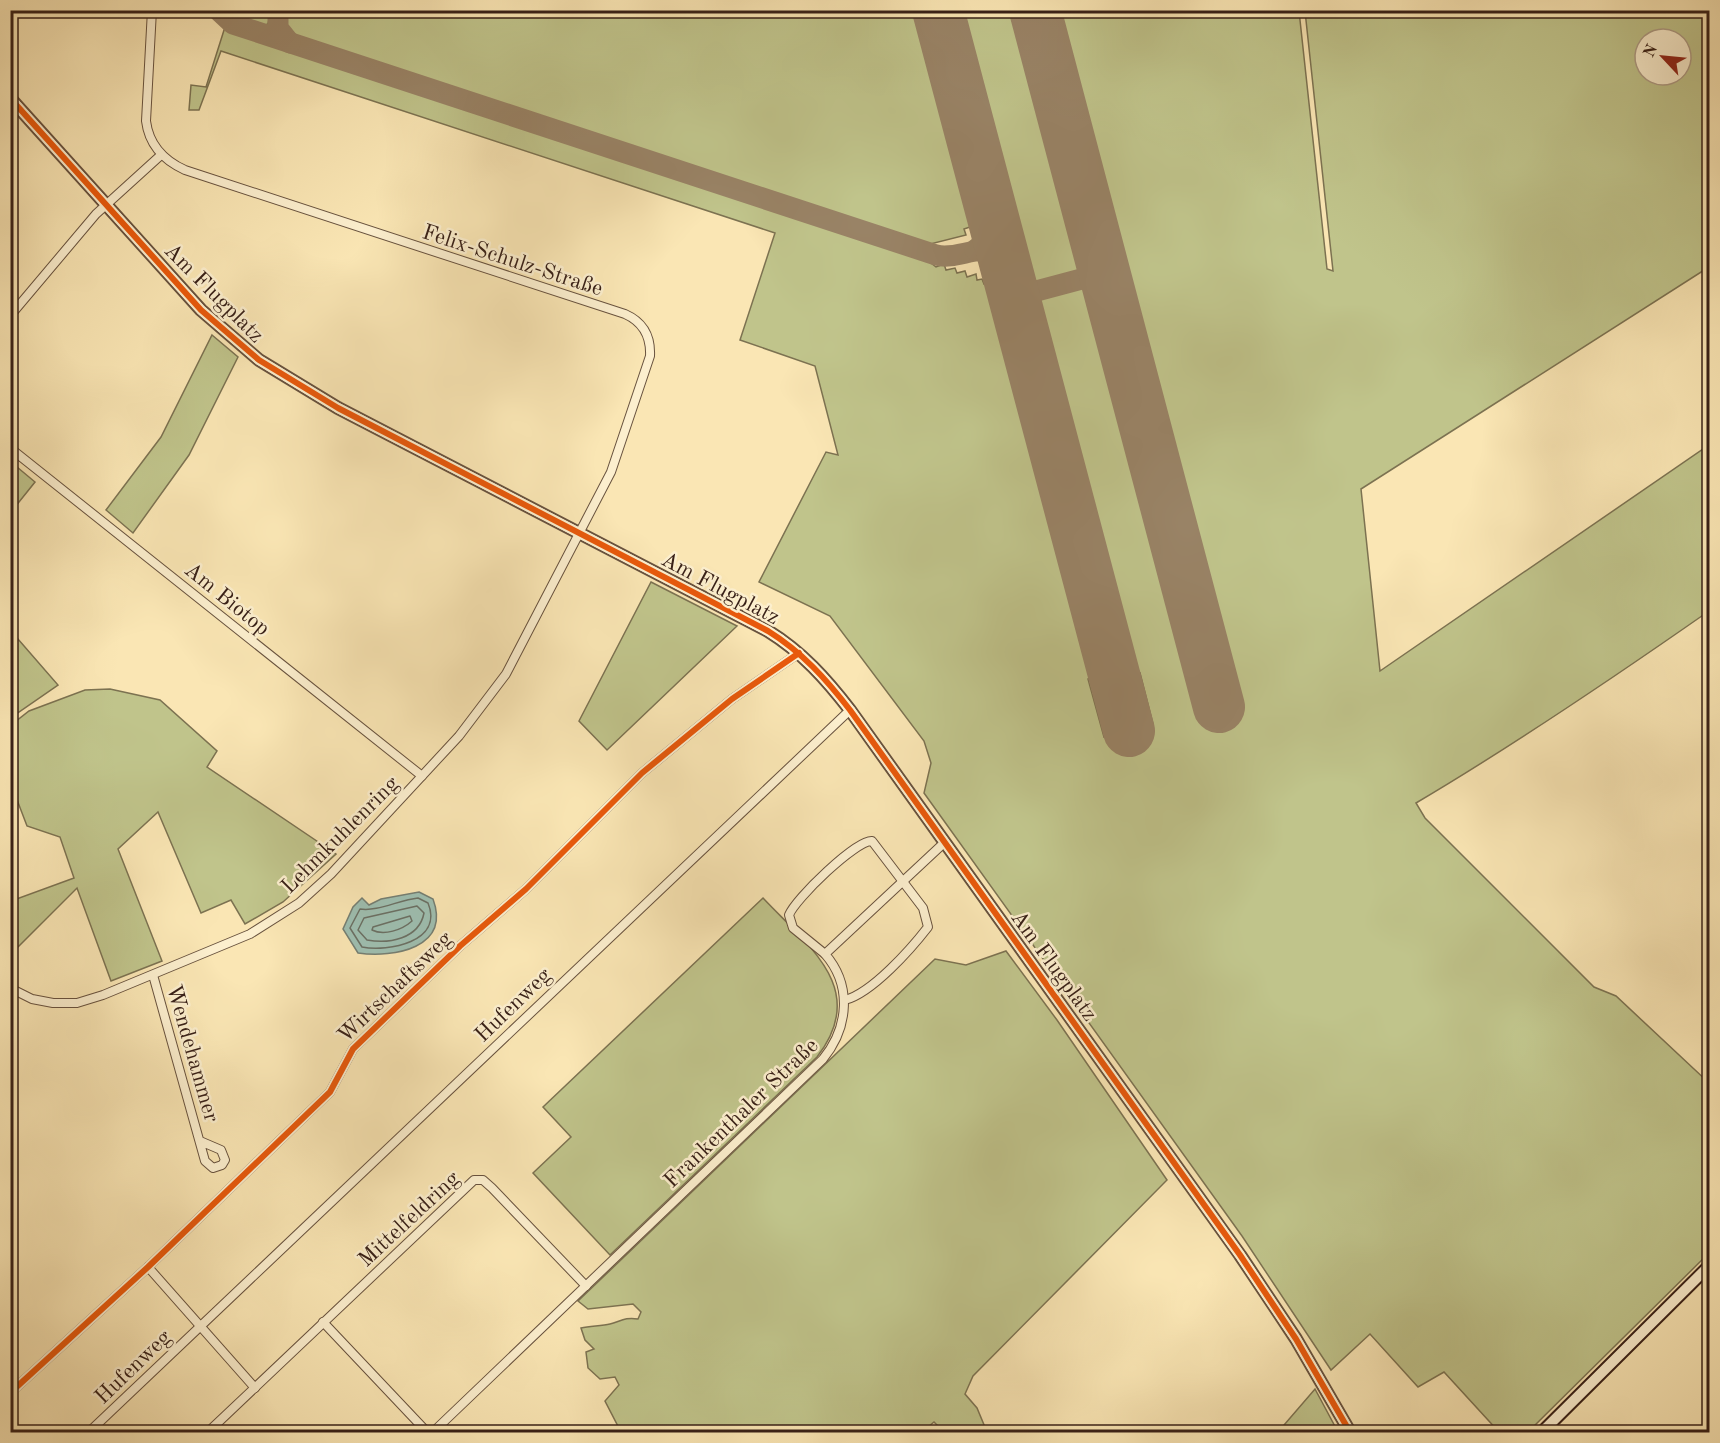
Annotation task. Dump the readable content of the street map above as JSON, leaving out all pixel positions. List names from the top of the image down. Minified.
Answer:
{"streets":{"street":["Felix-Schulz-Straße","Am Flugplatz","Am Biotop","Lehmkuhlenring","Wirtschaftsweg","Hufenweg","Wendehammer","Frankenthaler Straße","Mittelfeldring"]},"crossings":[["Felix-Schulz-Straße","Am Flugplatz"],["Felix-Schulz-Straße","Lehmkuhlenring"],["Am Flugplatz","Lehmkuhlenring"],["Am Flugplatz","Wirtschaftsweg"],["Am Flugplatz","Hufenweg"],["Am Biotop","Lehmkuhlenring"],["Lehmkuhlenring","Wendehammer"],["Wirtschaftsweg","Hufenweg"],["Frankenthaler Straße","Mittelfeldring"]],"north":"top left"}
